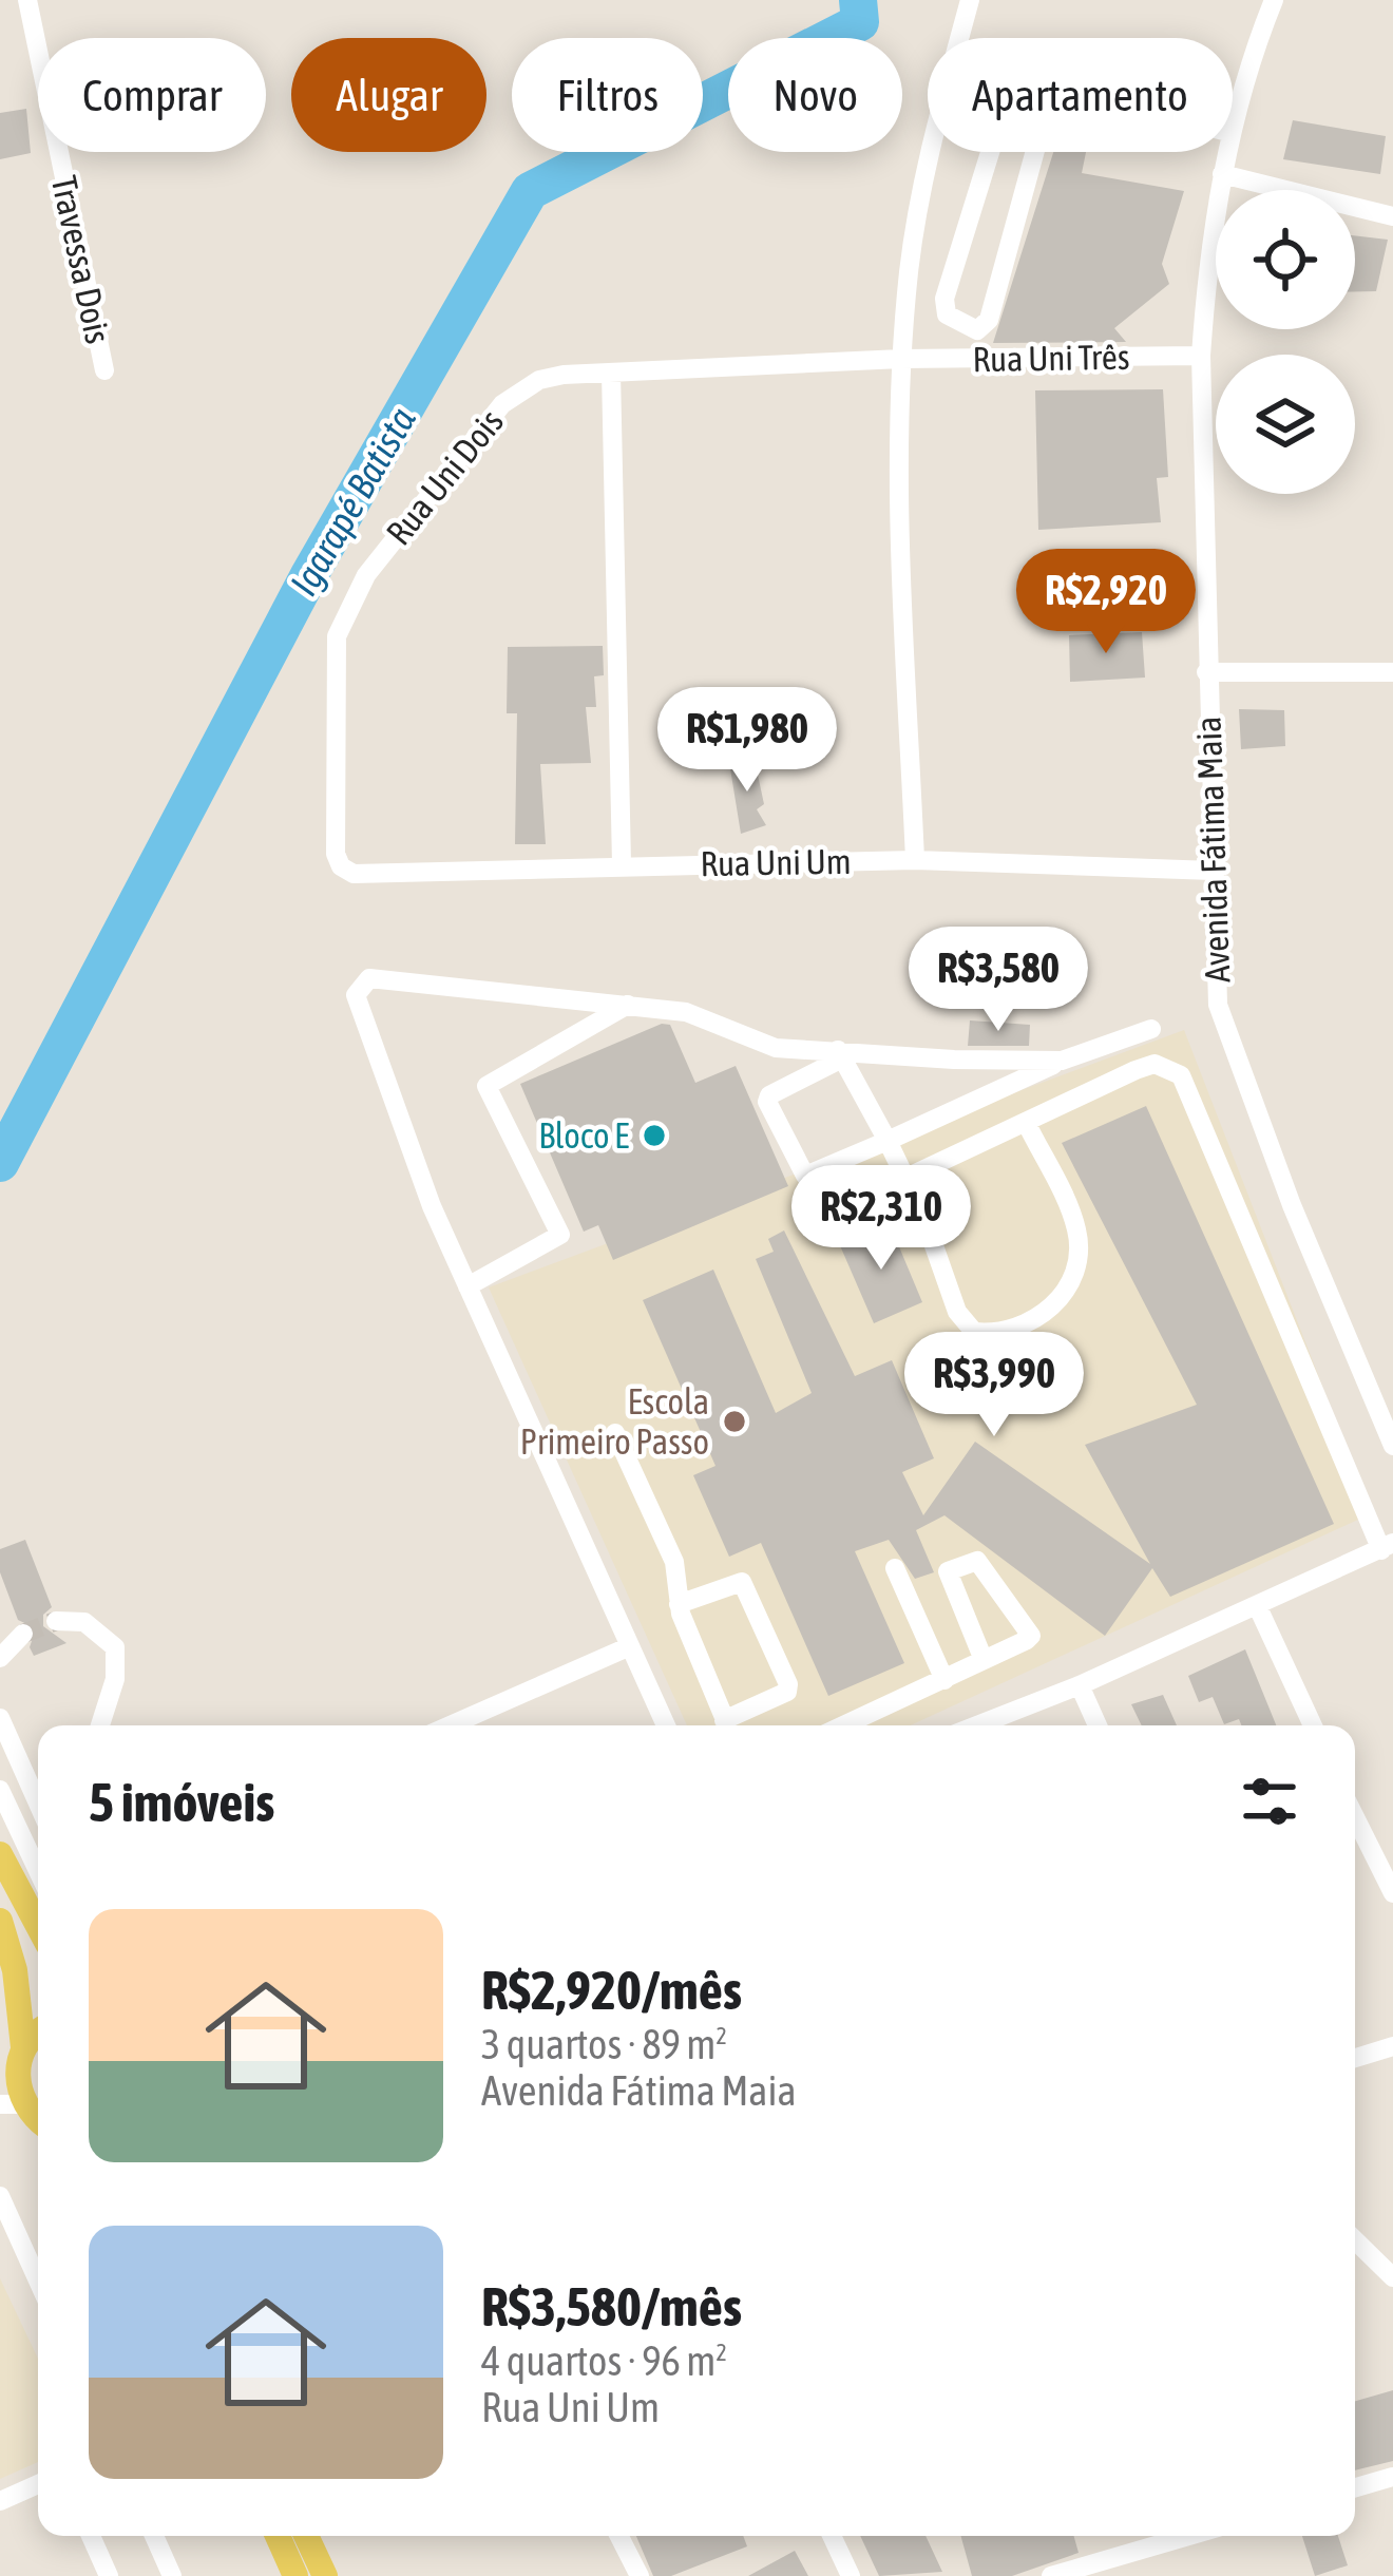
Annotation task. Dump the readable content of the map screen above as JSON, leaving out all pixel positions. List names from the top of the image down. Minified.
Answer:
{"streets":{"street":["Travessa Dois","Rua Uni Três","Rua Uni Dois","Avenida Fátima Maia","Rua Uni Um"]},"crossings":[["Rua Uni Três","Rua Uni Dois"],["Rua Uni Três","Avenida Fátima Maia"],["Rua Uni Dois","Rua Uni Um"],["Avenida Fátima Maia","Rua Uni Um"]],"water":["Igarapé Batista"],"places":["Bloco E","Escola Primeiro Passo"],"page":{"chip":["Comprar","Alugar","Filtros","Novo","Apartamento"],"price":["R$2,920","R$1,980","R$3,580","R$2,310","R$3,990"],"heading":"5 imóveis","list":[{"name":"R$2,920/mês","note":"3 quartos · 89 m² · Avenida Fátima Maia"},{"name":"R$3,580/mês","note":"4 quartos · 96 m² · Rua Uni Um"}]}}
